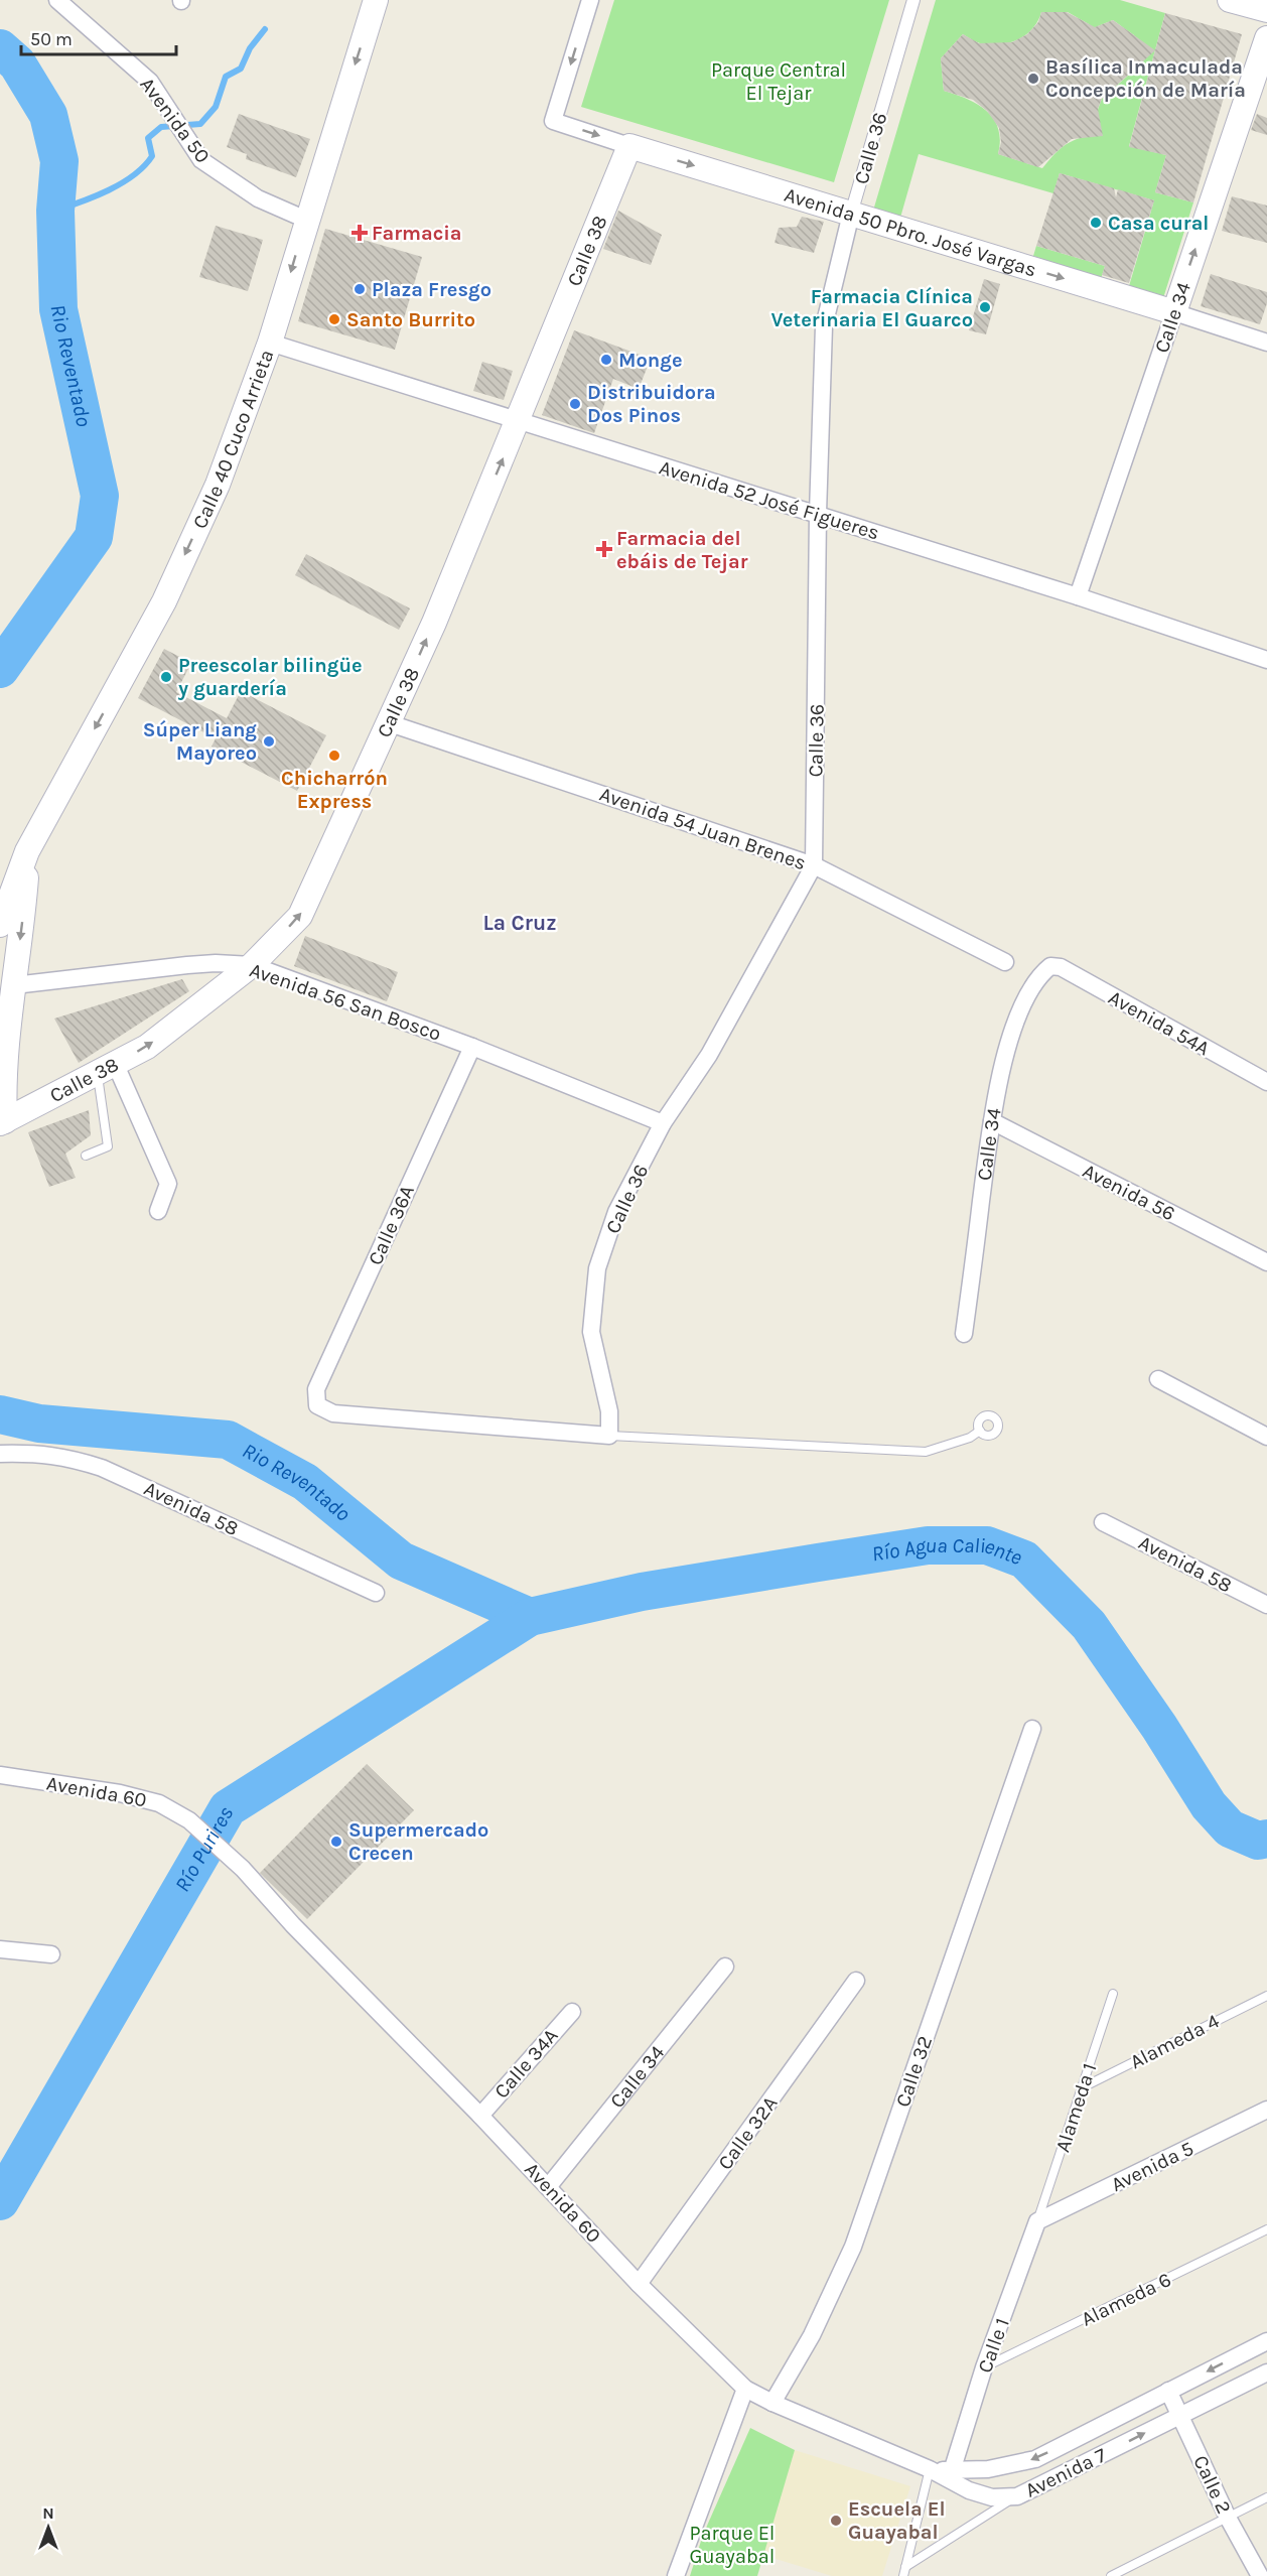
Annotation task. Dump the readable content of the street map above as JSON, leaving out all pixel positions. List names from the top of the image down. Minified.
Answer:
{"streets":{"main road":["Avenida 50 Pbro. José Vargas","Calle 38","Calle 34","Calle 40 Cuco Arrieta"],"street":["Avenida 50","Calle 36","Avenida 52 José Figueres","Avenida 54 Juan Brenes","Avenida 56 San Bosco","Avenida 54A","Avenida 56","Calle 36A","Avenida 58","Avenida 60","Calle 34A","Calle 32","Calle 32A","Avenida 5","Calle 1","Avenida 7","Calle 2"],"lane":["Alameda 4","Alameda 1","Alameda 6"]},"crossings":[["Avenida 50","Calle 40 Cuco Arrieta"],["Calle 36","Avenida 50 Pbro. José Vargas"],["Calle 36","Avenida 52 José Figueres"],["Calle 36","Avenida 54 Juan Brenes"],["Calle 36","Avenida 56 San Bosco"],["Calle 36","Calle 36A"],["Avenida 50 Pbro. José Vargas","Calle 38"],["Avenida 50 Pbro. José Vargas","Calle 34"],["Calle 38","Avenida 52 José Figueres"],["Calle 38","Avenida 54 Juan Brenes"],["Calle 38","Avenida 56 San Bosco"],["Calle 34","Avenida 52 José Figueres"],["Calle 34","Avenida 54A"],["Calle 34","Avenida 56"],["Calle 34","Avenida 60"],["Calle 40 Cuco Arrieta","Avenida 52 José Figueres"],["Avenida 56 San Bosco","Calle 36A"],["Avenida 60","Calle 34A"],["Avenida 60","Calle 32"],["Avenida 60","Calle 32A"],["Avenida 60","Avenida 7"],["Alameda 4","Alameda 1"],["Alameda 1","Avenida 5"],["Alameda 1","Calle 1"],["Avenida 5","Calle 1"],["Alameda 6","Calle 1"],["Calle 1","Avenida 7"],["Avenida 7","Calle 2"]],"one_way":["Avenida 50 Pbro. José Vargas","Calle 38","Calle 40 Cuco Arrieta"],"districts":["La Cruz"],"water":["Rio Reventado","Río Agua Caliente","Río Purires"],"parks":["Parque Central El Tejar","Parque El Guayabal"],"places":{"other":["Basílica Inmaculada Concepción de María","Casa cural","Plaza Fresgo","Farmacia Clínica Veterinaria El Guarco","Santo Burrito","Monge","Distribuidora Dos Pinos","Preescolar bilingüe y guardería","Súper Liang Mayoreo","Chicharrón Express","Supermercado Crecen","Escuela El Guayabal"],"health":["Farmacia","Farmacia del ebáis de Tejar"]},"scale_bar":"50 m","north":"top"}
